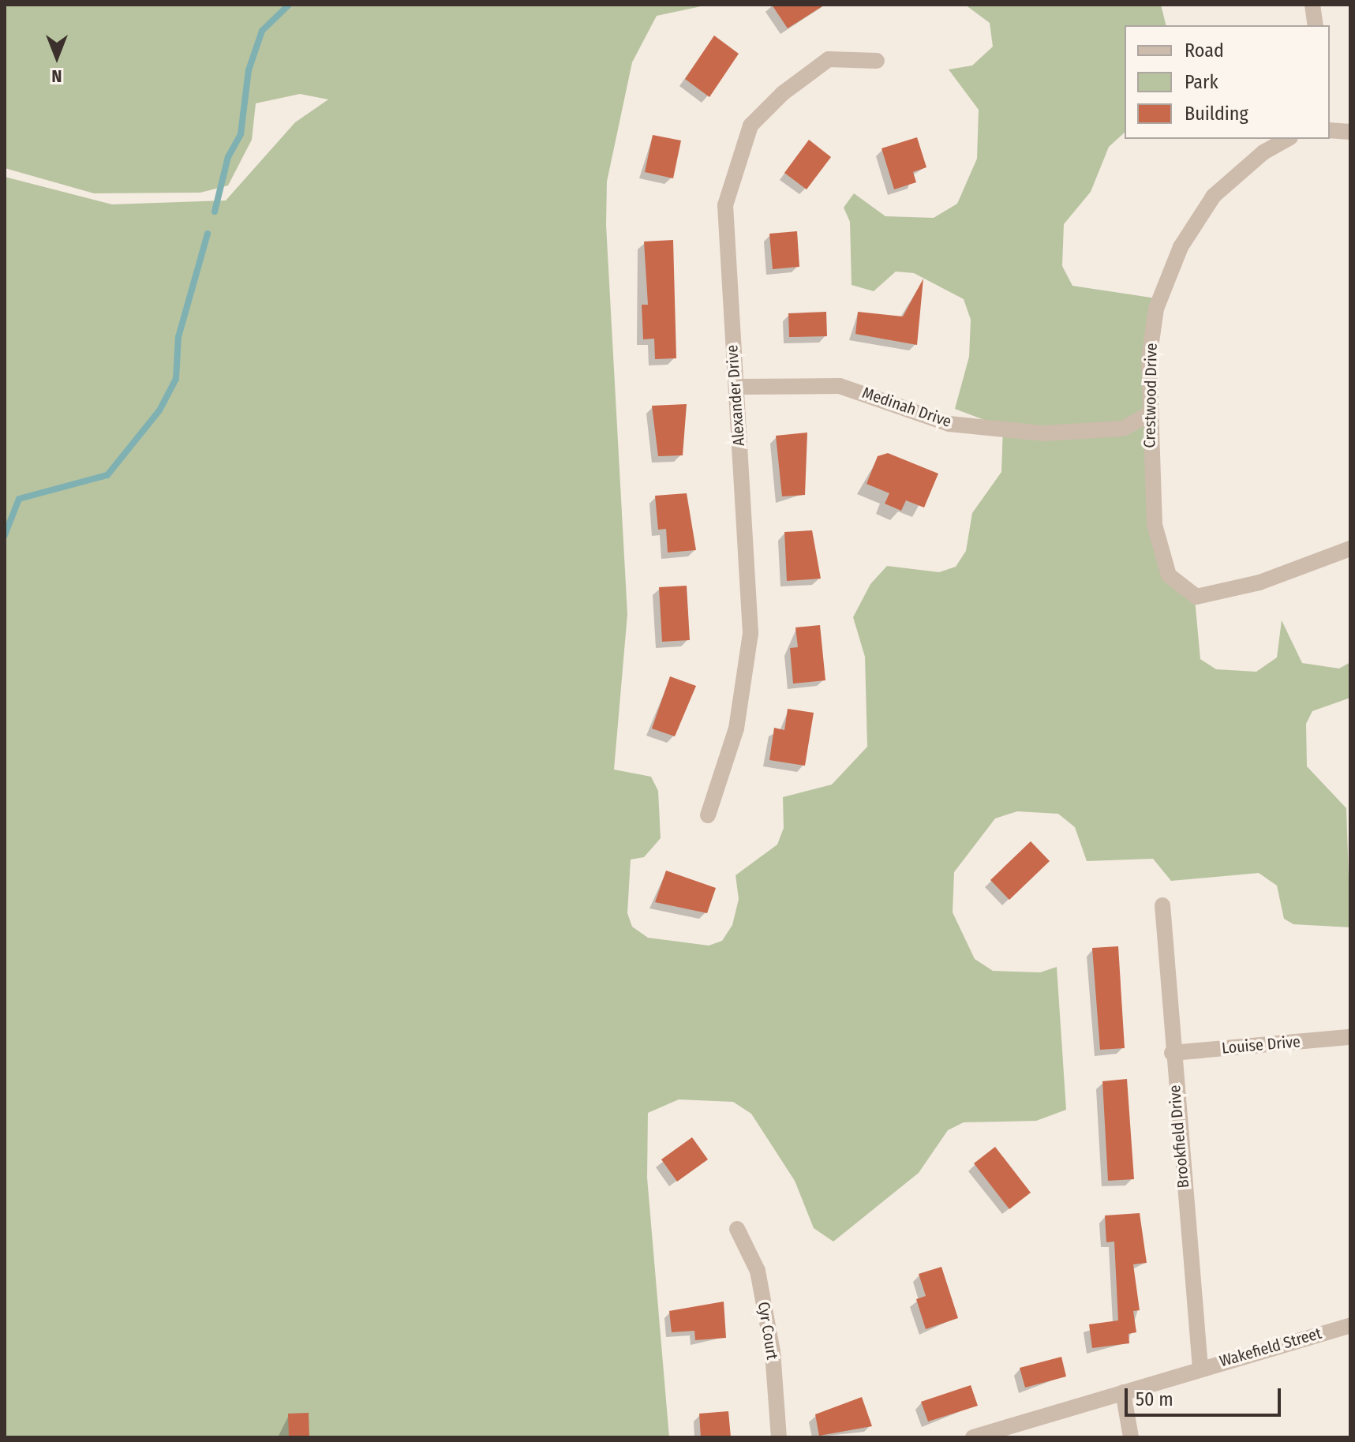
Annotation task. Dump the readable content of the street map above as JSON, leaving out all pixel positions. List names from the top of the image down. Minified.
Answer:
{"streets":{"street":["Alexander Drive","Crestwood Drive","Medinah Drive","Louise Drive","Brookfield Drive","Cyr Court","Wakefield Street"]},"crossings":[["Alexander Drive","Medinah Drive"],["Crestwood Drive","Medinah Drive"],["Louise Drive","Brookfield Drive"],["Brookfield Drive","Wakefield Street"]],"legend":["Road","Park","Building"],"scale_bar":"50 m","north":"bottom"}
